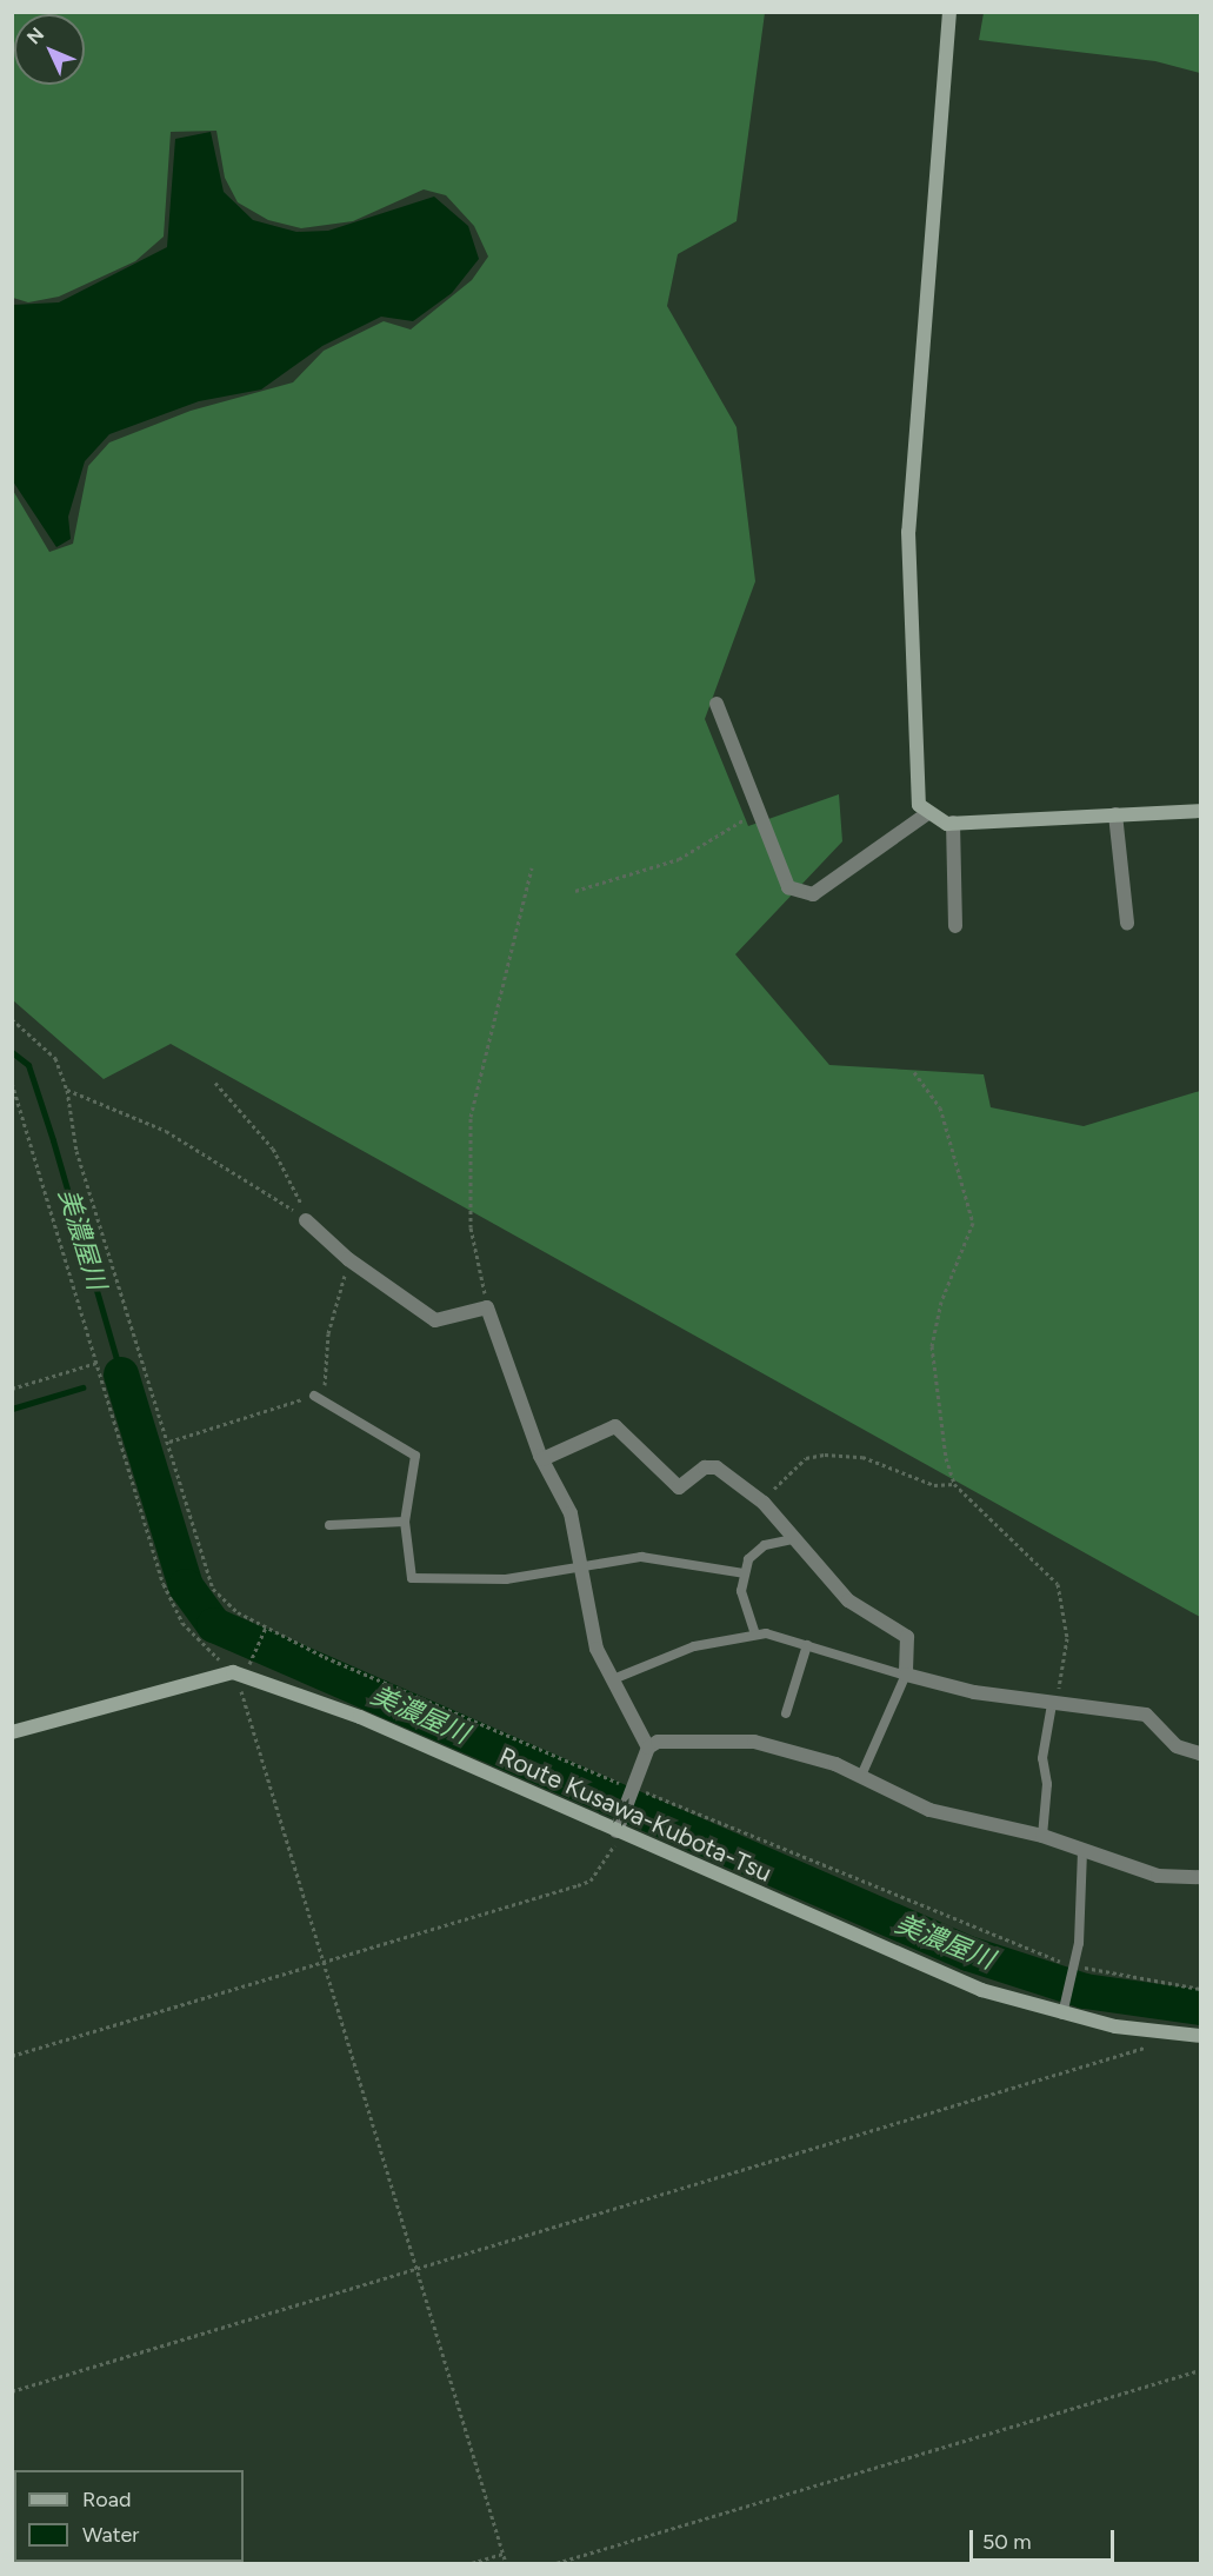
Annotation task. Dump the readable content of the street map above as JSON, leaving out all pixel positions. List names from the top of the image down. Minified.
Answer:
{"streets":{"main road":["Route Kusawa-Kubota-Tsu"]},"water":["美濃屋川"],"legend":["Road","Water"],"scale_bar":"50 m","north":"top left"}
